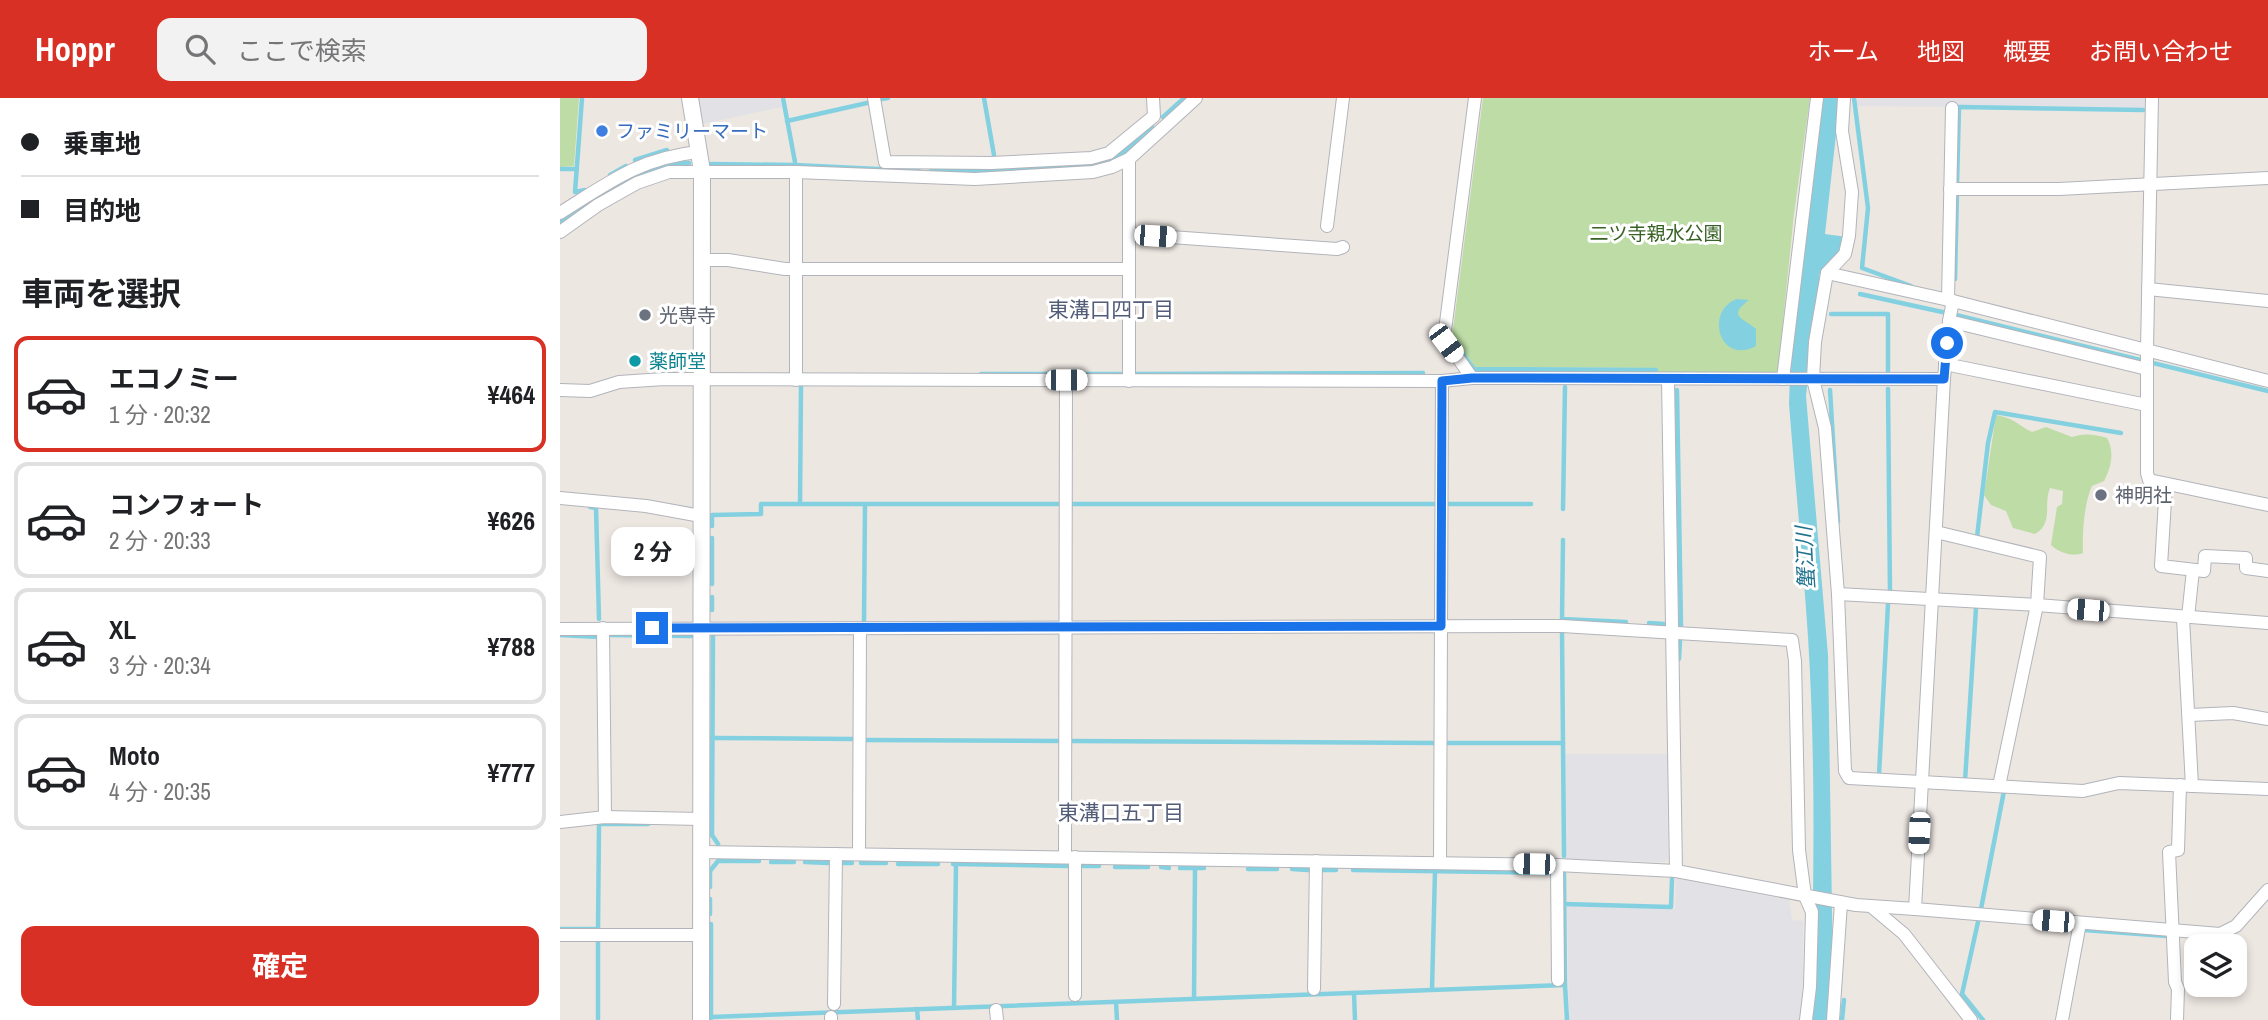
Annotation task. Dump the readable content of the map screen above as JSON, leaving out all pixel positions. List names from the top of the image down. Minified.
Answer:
{"districts":["東溝口四丁目","東溝口五丁目"],"water":["蟹江川"],"parks":["二ツ寺親水公園"],"places":["ファミリーマート","光専寺","薬師堂","神明社"],"page":{"header":"Hoppr","search":"ここで検索","nav":["ホーム","地図","概要","お問い合わせ"],"banner":["乗車地","目的地"],"heading":"車両を選択","list":[{"name":"エコノミー","note":"1 分 · 20:32","value":"¥464"},{"name":"コンフォート","note":"2 分 · 20:33","value":"¥626"},{"name":"XL","note":"3 分 · 20:34","value":"¥788"},{"name":"Moto","note":"4 分 · 20:35","value":"¥777"}],"bubble":"2 分","buttons":"確定"}}
